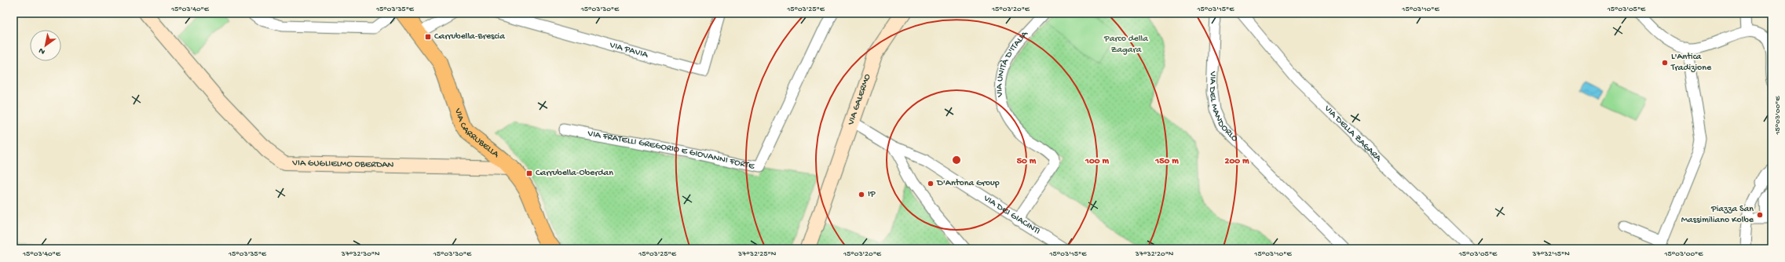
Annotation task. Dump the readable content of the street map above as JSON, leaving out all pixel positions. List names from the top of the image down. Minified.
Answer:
{"streets":{"main road":["VIA CARRUBELLA"],"street":["VIA PAVIA","VIA UNITÀ D'ITALIA","VIA GALERMO","VIA DEL MANDORLO","VIA DELLA ZAGARA","VIA FRATELLI GREGORIO E GIOVANNI FORTE","VIA GUGLIELMO OBERDAN","VIA DEI GIACINTI"]},"crossings":[["VIA UNITÀ D'ITALIA","VIA DEI GIACINTI"],["VIA GALERMO","VIA DEI GIACINTI"],["VIA CARRUBELLA","VIA GUGLIELMO OBERDAN"]],"parks":["Parco della Zagara"],"places":{"transit":["Carrubella-Brescia","Carrubella-Oberdan"],"other":["L'Antica Tradizione","D'Antona Group","IP","Piazza San Massimiliano Kolbe"]},"north":"bottom left","coordinates":["15°03'40\"E","15°03'35\"E","15°03'30\"E","15°03'25\"E","15°03'20\"E","15°03'15\"E","15°03'10\"E","15°03'05\"E","15°03'00\"E","37°32'30\"N","37°32'25\"N","37°32'20\"N","37°32'15\"N"],"rings":["50 m","100 m","150 m","200 m"]}
